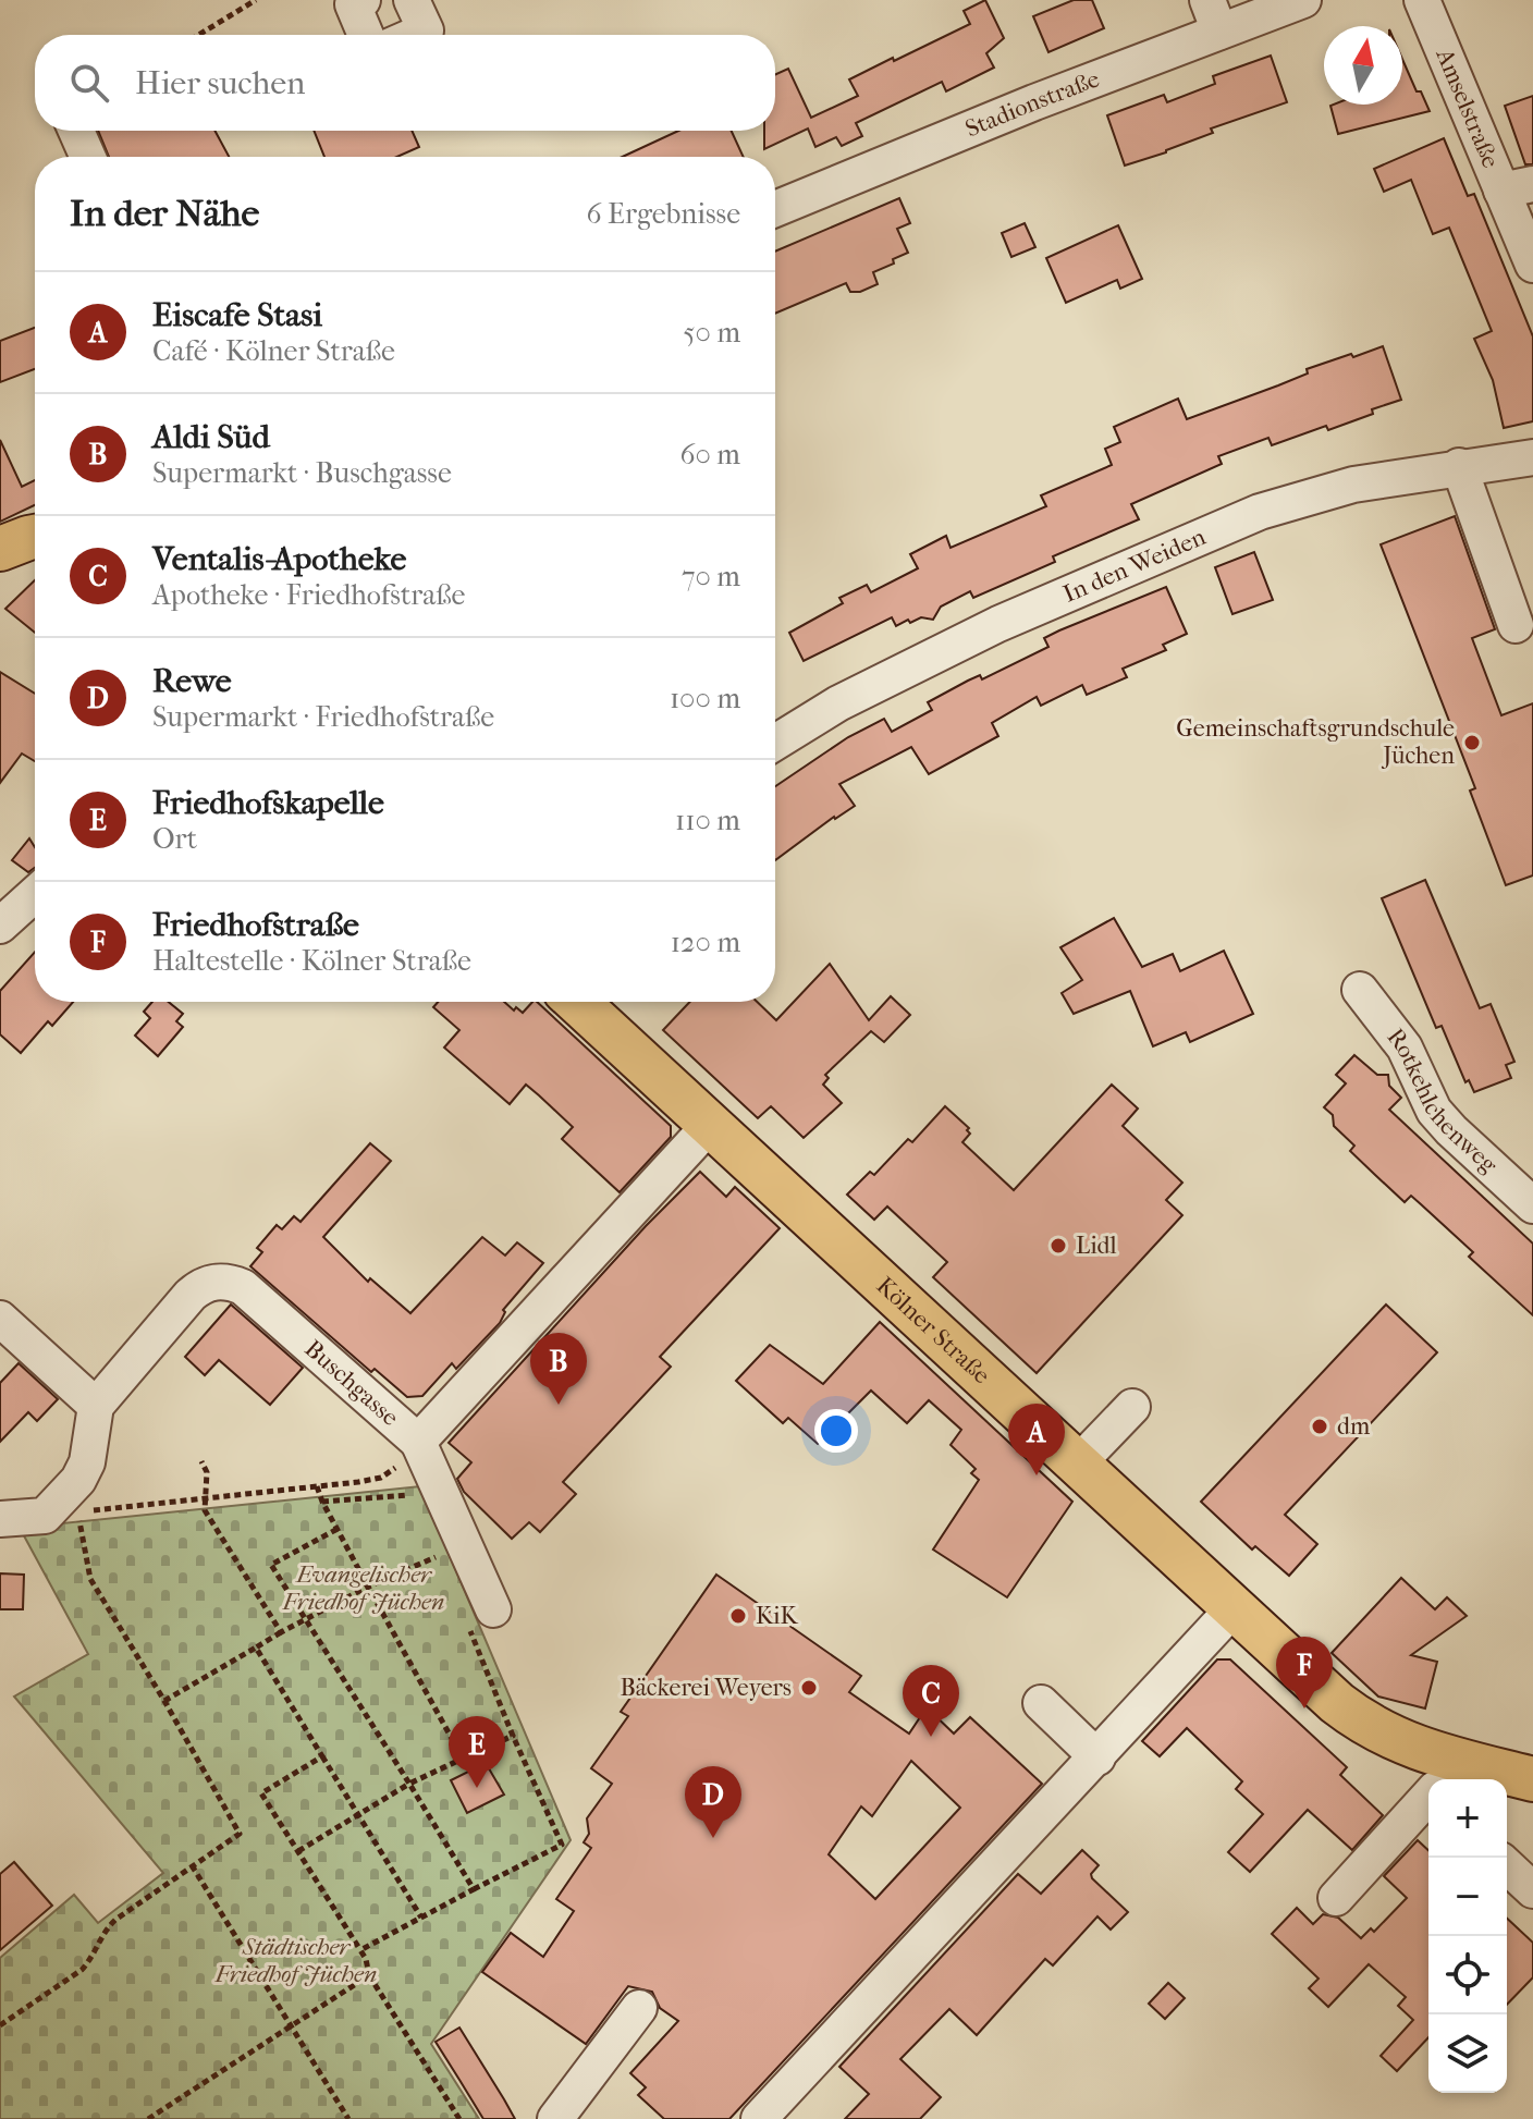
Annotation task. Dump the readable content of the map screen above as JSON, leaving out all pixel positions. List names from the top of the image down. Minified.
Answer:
{"streets":{"main road":["Kölner Straße"],"street":["Stadionstraße","Amselstraße","In den Weiden","Rotkehlchenweg","Buschgasse"]},"crossings":[["Kölner Straße","Buschgasse"]],"parks":["Evangelischer Friedhof Jüchen","Städtischer Friedhof Jüchen"],"places":["Gemeinschaftsgrundschule Jüchen","Lidl","dm","KiK","Bäckerei Weyers"],"north":"top","page":{"search":"Hier suchen","heading":["In der Nähe","6 Ergebnisse"],"list":[{"mark":"A","name":"Eiscafe Stasi","note":"Café · Kölner Straße","value":"50 m"},{"mark":"B","name":"Aldi Süd","note":"Supermarkt · Buschgasse","value":"60 m"},{"mark":"C","name":"Ventalis-Apotheke","note":"Apotheke · Friedhofstraße","value":"70 m"},{"mark":"D","name":"Rewe","note":"Supermarkt · Friedhofstraße","value":"100 m"},{"mark":"E","name":"Friedhofskapelle","note":"Ort","value":"110 m"},{"mark":"F","name":"Friedhofstraße","note":"Haltestelle · Kölner Straße","value":"120 m"}],"pins":["B","A","F","C","E","D"],"map_buttons":["+","−"]}}
